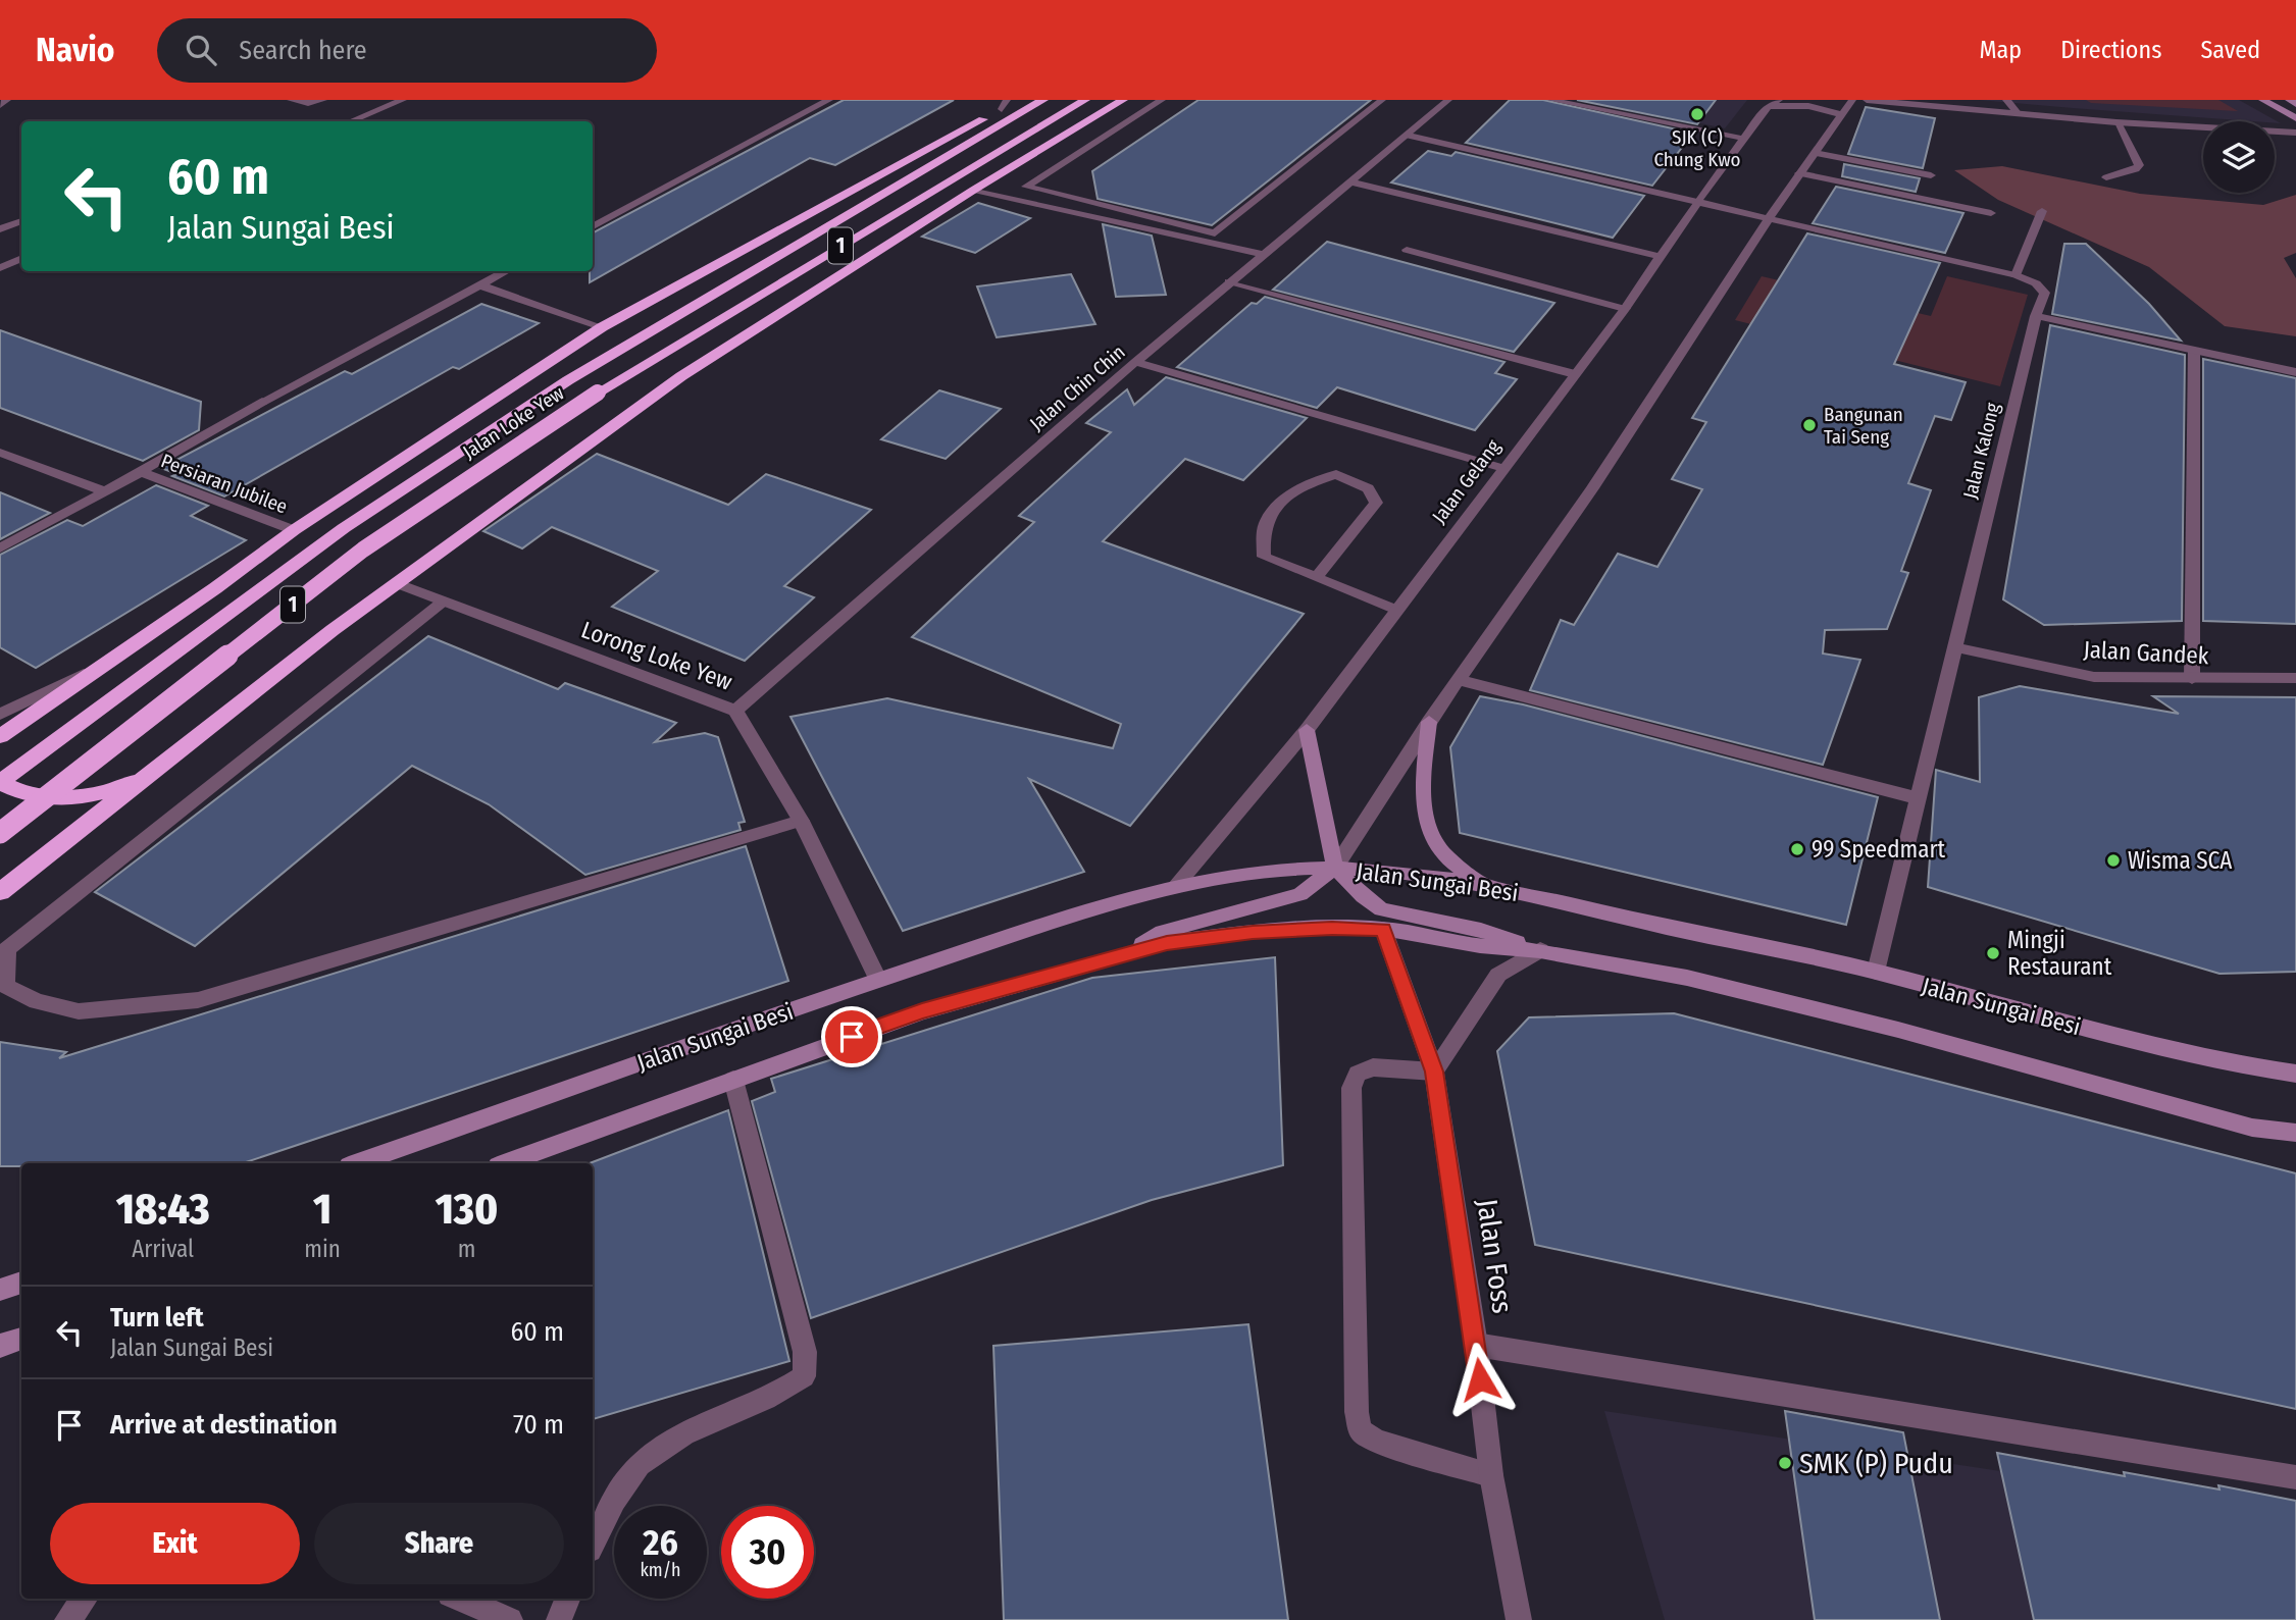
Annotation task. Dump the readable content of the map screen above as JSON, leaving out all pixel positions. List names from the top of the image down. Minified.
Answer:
{"streets":{"highway":["1","Jalan Loke Yew"],"street":["Jalan Chin Chin","Jalan Kalong","Jalan Gelang","Persiaran Jubilee","Jalan Gandek","Lorong Loke Yew","Jalan Sungai Besi","Jalan Foss"]},"crossings":[["Jalan Chin Chin","Jalan Kalong"],["Jalan Chin Chin","Lorong Loke Yew"],["Jalan Kalong","Jalan Gelang"],["Jalan Kalong","Jalan Gandek"],["Jalan Kalong","Jalan Sungai Besi"],["Jalan Gelang","Jalan Sungai Besi"],["Lorong Loke Yew","Jalan Sungai Besi"],["Jalan Sungai Besi","Jalan Foss"]],"places":["SJK (C) Chung Kwo","Bangunan Tai Seng","99 Speedmart","Wisma SCA","Mingji Restaurant","SMK (P) Pudu"],"page":{"header":"Navio","search":"Search here","nav":["Map","Directions","Saved"],"turn":["60 m","Jalan Sungai Besi"],"eta":["18:43","Arrival","1","min","130","m"],"list":[{"name":"Turn left","note":"Jalan Sungai Besi","value":"60 m"},{"name":"Arrive at destination","value":"70 m"}],"buttons":["Exit","Share"],"speed":"26 km/h","limit":"30"}}
